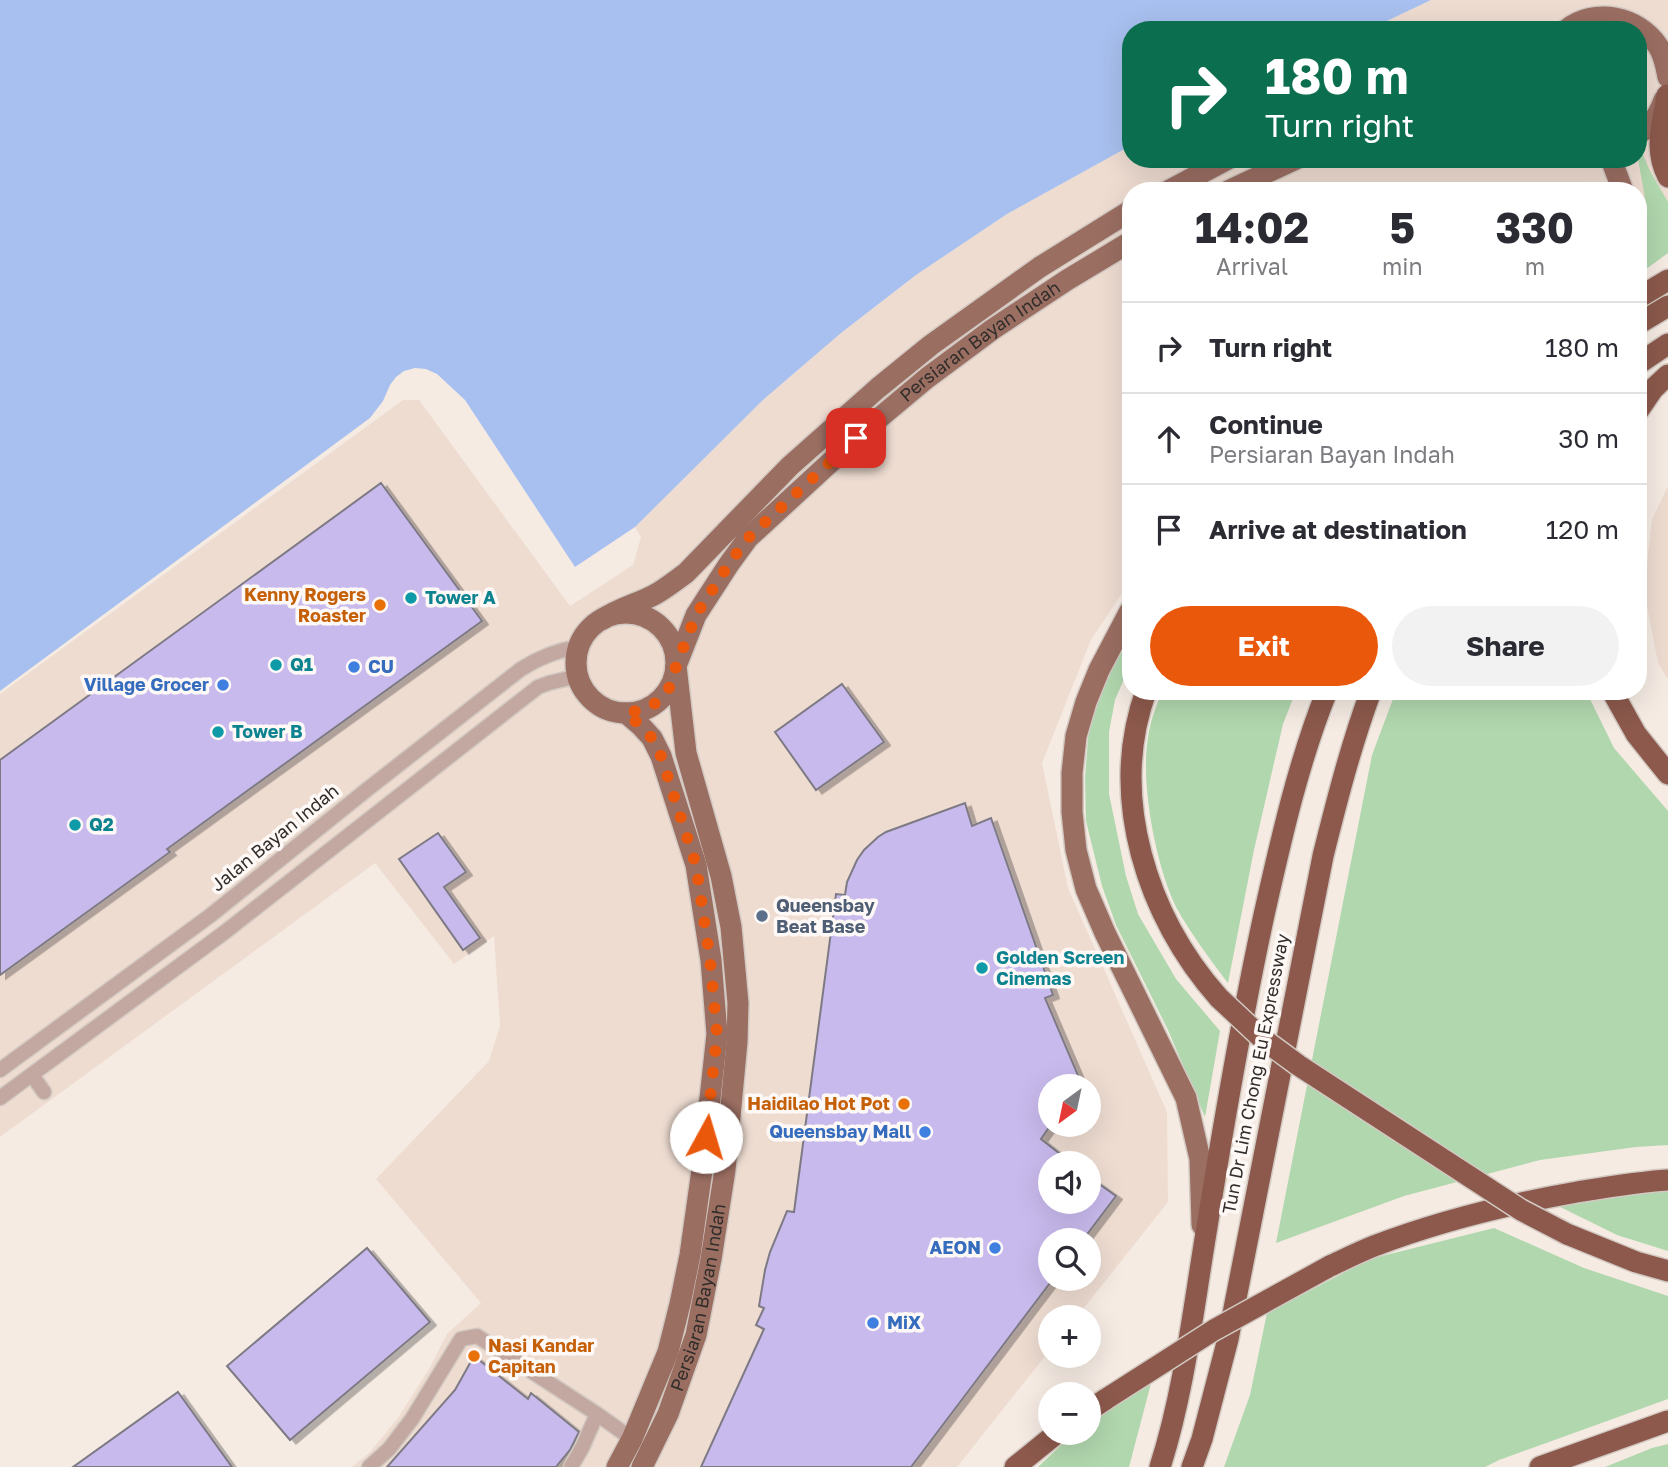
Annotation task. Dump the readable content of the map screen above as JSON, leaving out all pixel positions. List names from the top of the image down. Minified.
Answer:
{"streets":{"highway":["Tun Dr Lim Chong Eu Expressway"],"main road":["Persiaran Bayan Indah"],"street":["Jalan Bayan Indah"]},"crossings":[["Persiaran Bayan Indah","Jalan Bayan Indah"]],"places":["Tower A","Kenny Rogers Roaster","Q1","CU","Village Grocer","Tower B","Q2","Queensbay Beat Base","Golden Screen Cinemas","Haidilao Hot Pot","Queensbay Mall","AEON","MiX","Nasi Kandar Capitan"],"north":"bottom left","page":{"turn":["180 m","Turn right"],"eta":["14:02","Arrival","5","min","330","m"],"list":[{"name":"Turn right","value":"180 m"},{"name":"Continue","note":"Persiaran Bayan Indah","value":"30 m"},{"name":"Arrive at destination","value":"120 m"}],"buttons":["Exit","Share"],"map_buttons":["+","−"]}}
